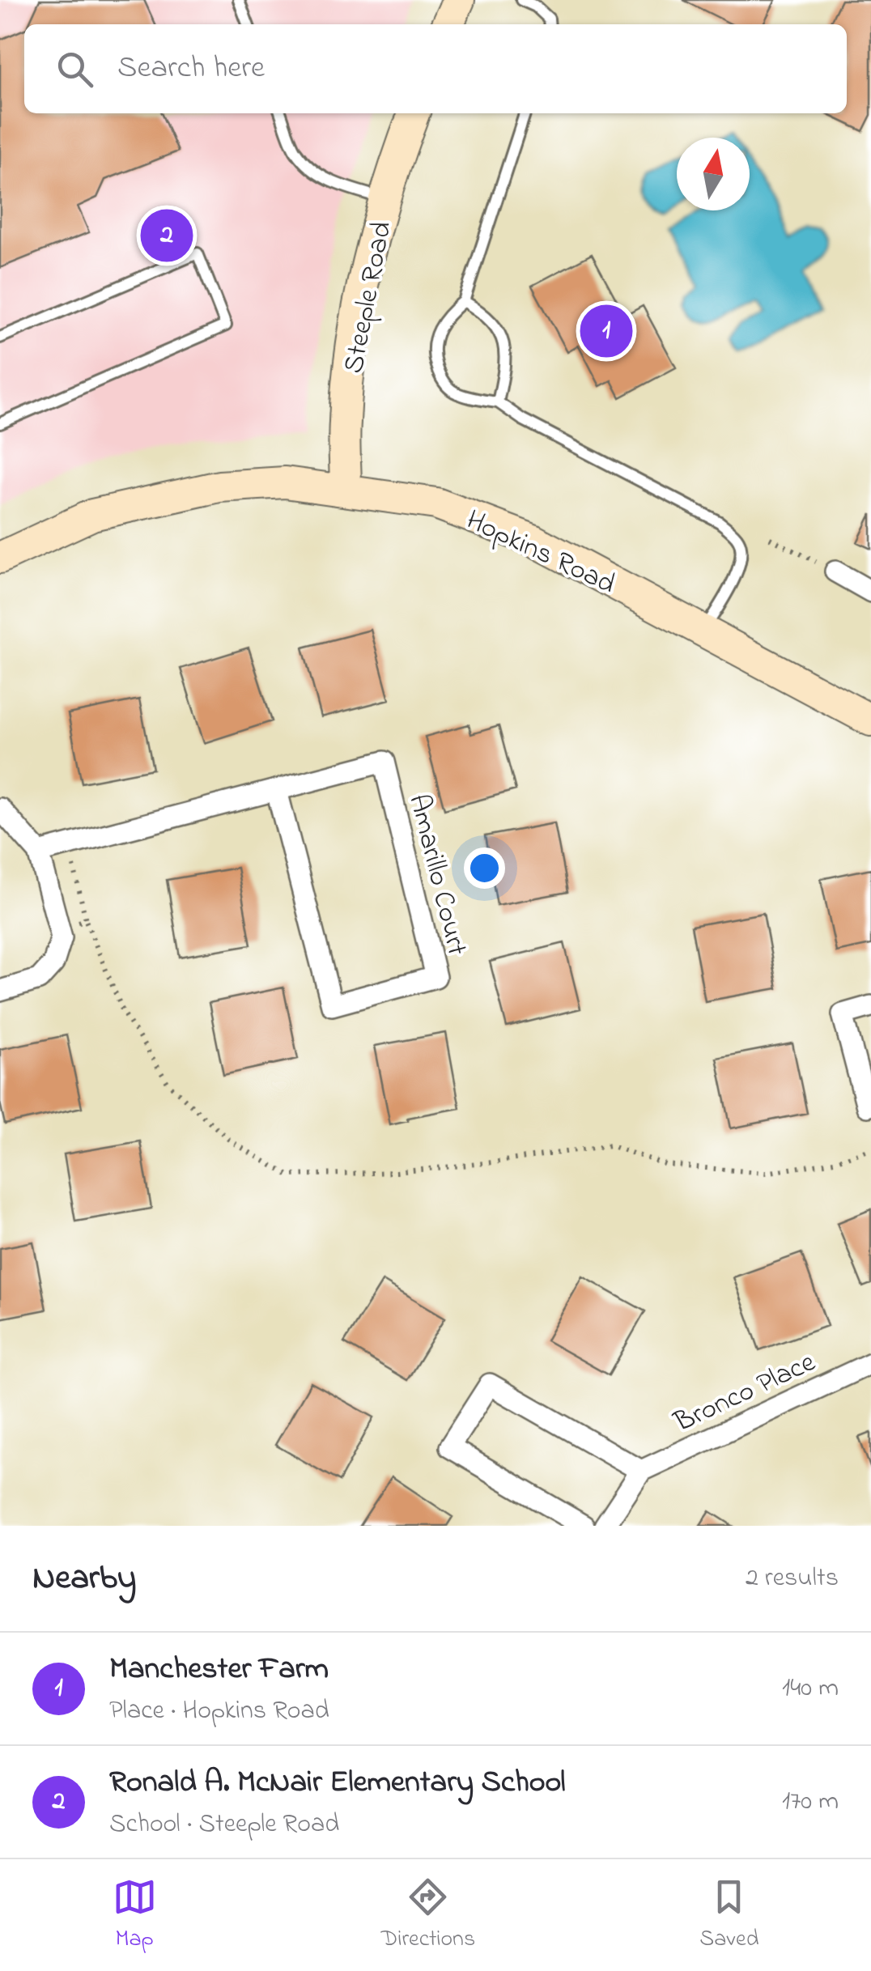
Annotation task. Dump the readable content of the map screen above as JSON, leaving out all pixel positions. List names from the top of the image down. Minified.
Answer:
{"streets":{"street":["Steeple Road","Hopkins Road","Amarillo Court","Bronco Place"]},"crossings":[["Steeple Road","Hopkins Road"]],"north":"top","page":{"search":"Search here","pins":["2","1"],"heading":["Nearby","2 results"],"list":[{"mark":"1","name":"Manchester Farm","note":"Place · Hopkins Road","value":"140 m"},{"mark":"2","name":"Ronald A. McNair Elementary School","note":"School · Steeple Road","value":"170 m"}],"nav":["Map","Directions","Saved"]}}
